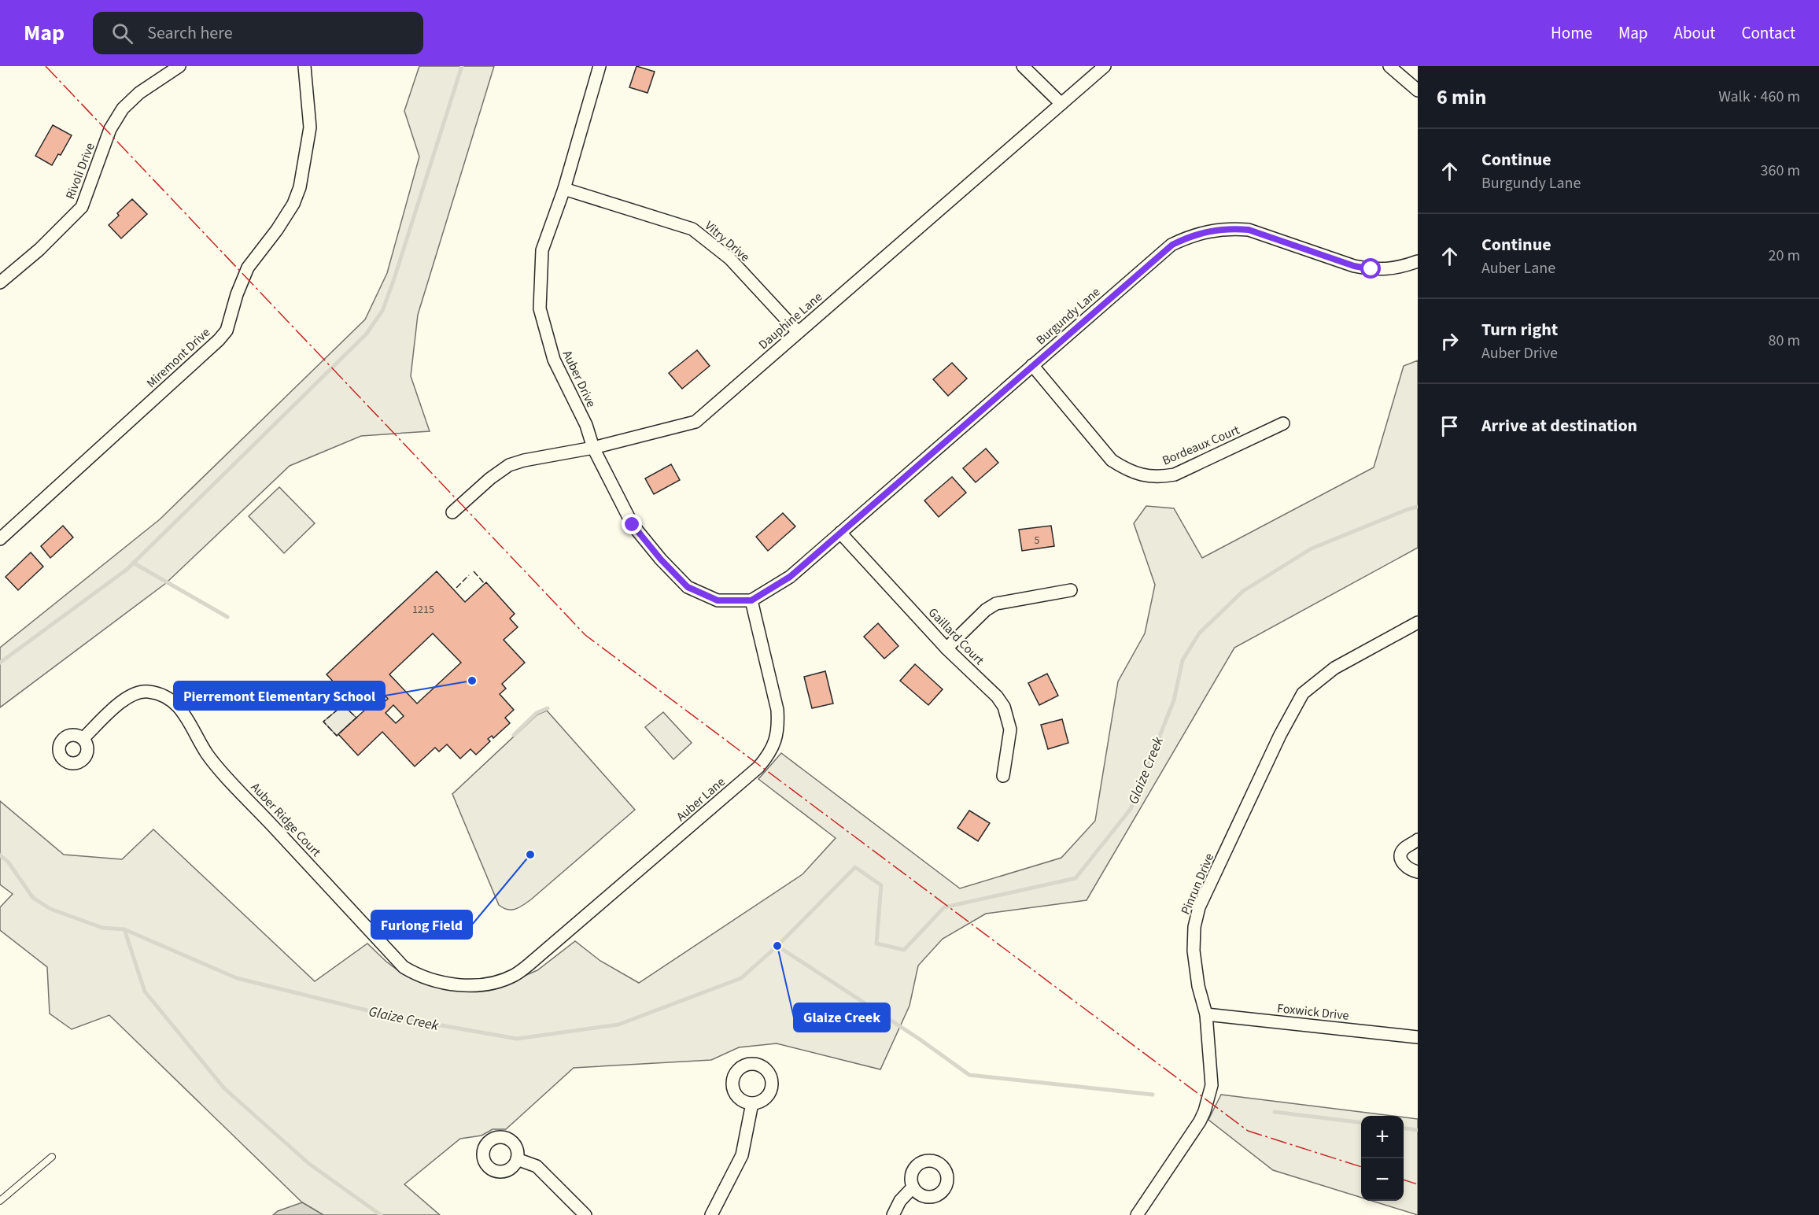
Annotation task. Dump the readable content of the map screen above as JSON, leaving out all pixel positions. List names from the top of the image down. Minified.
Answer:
{"streets":{"street":["Rivoli Drive","Vitry Drive","Burgundy Lane","Dauphine Lane","Miremont Drive","Auber Drive","Bordeaux Court","Gaillard Court","Auber Lane","Auber Ridge Court","Pinrun Drive","Foxwick Drive"]},"crossings":[["Vitry Drive","Dauphine Lane"],["Vitry Drive","Auber Drive"],["Burgundy Lane","Auber Drive"],["Burgundy Lane","Bordeaux Court"],["Burgundy Lane","Gaillard Court"],["Burgundy Lane","Auber Lane"],["Dauphine Lane","Auber Drive"],["Auber Drive","Auber Lane"],["Auber Lane","Auber Ridge Court"],["Pinrun Drive","Foxwick Drive"]],"water":["Glaize Creek"],"places":["Pierremont Elementary School","Furlong Field","Glaize Creek"],"house_numbers":["5","1215"],"page":{"header":"Map","search":"Search here","nav":["Home","Map","About","Contact"],"heading":["6 min","Walk · 460 m"],"list":[["Continue","Burgundy Lane","360 m"],["Continue","Auber Lane","20 m"],["Turn right","Auber Drive","80 m"],"Arrive at destination"],"map_buttons":["+","−"]}}
